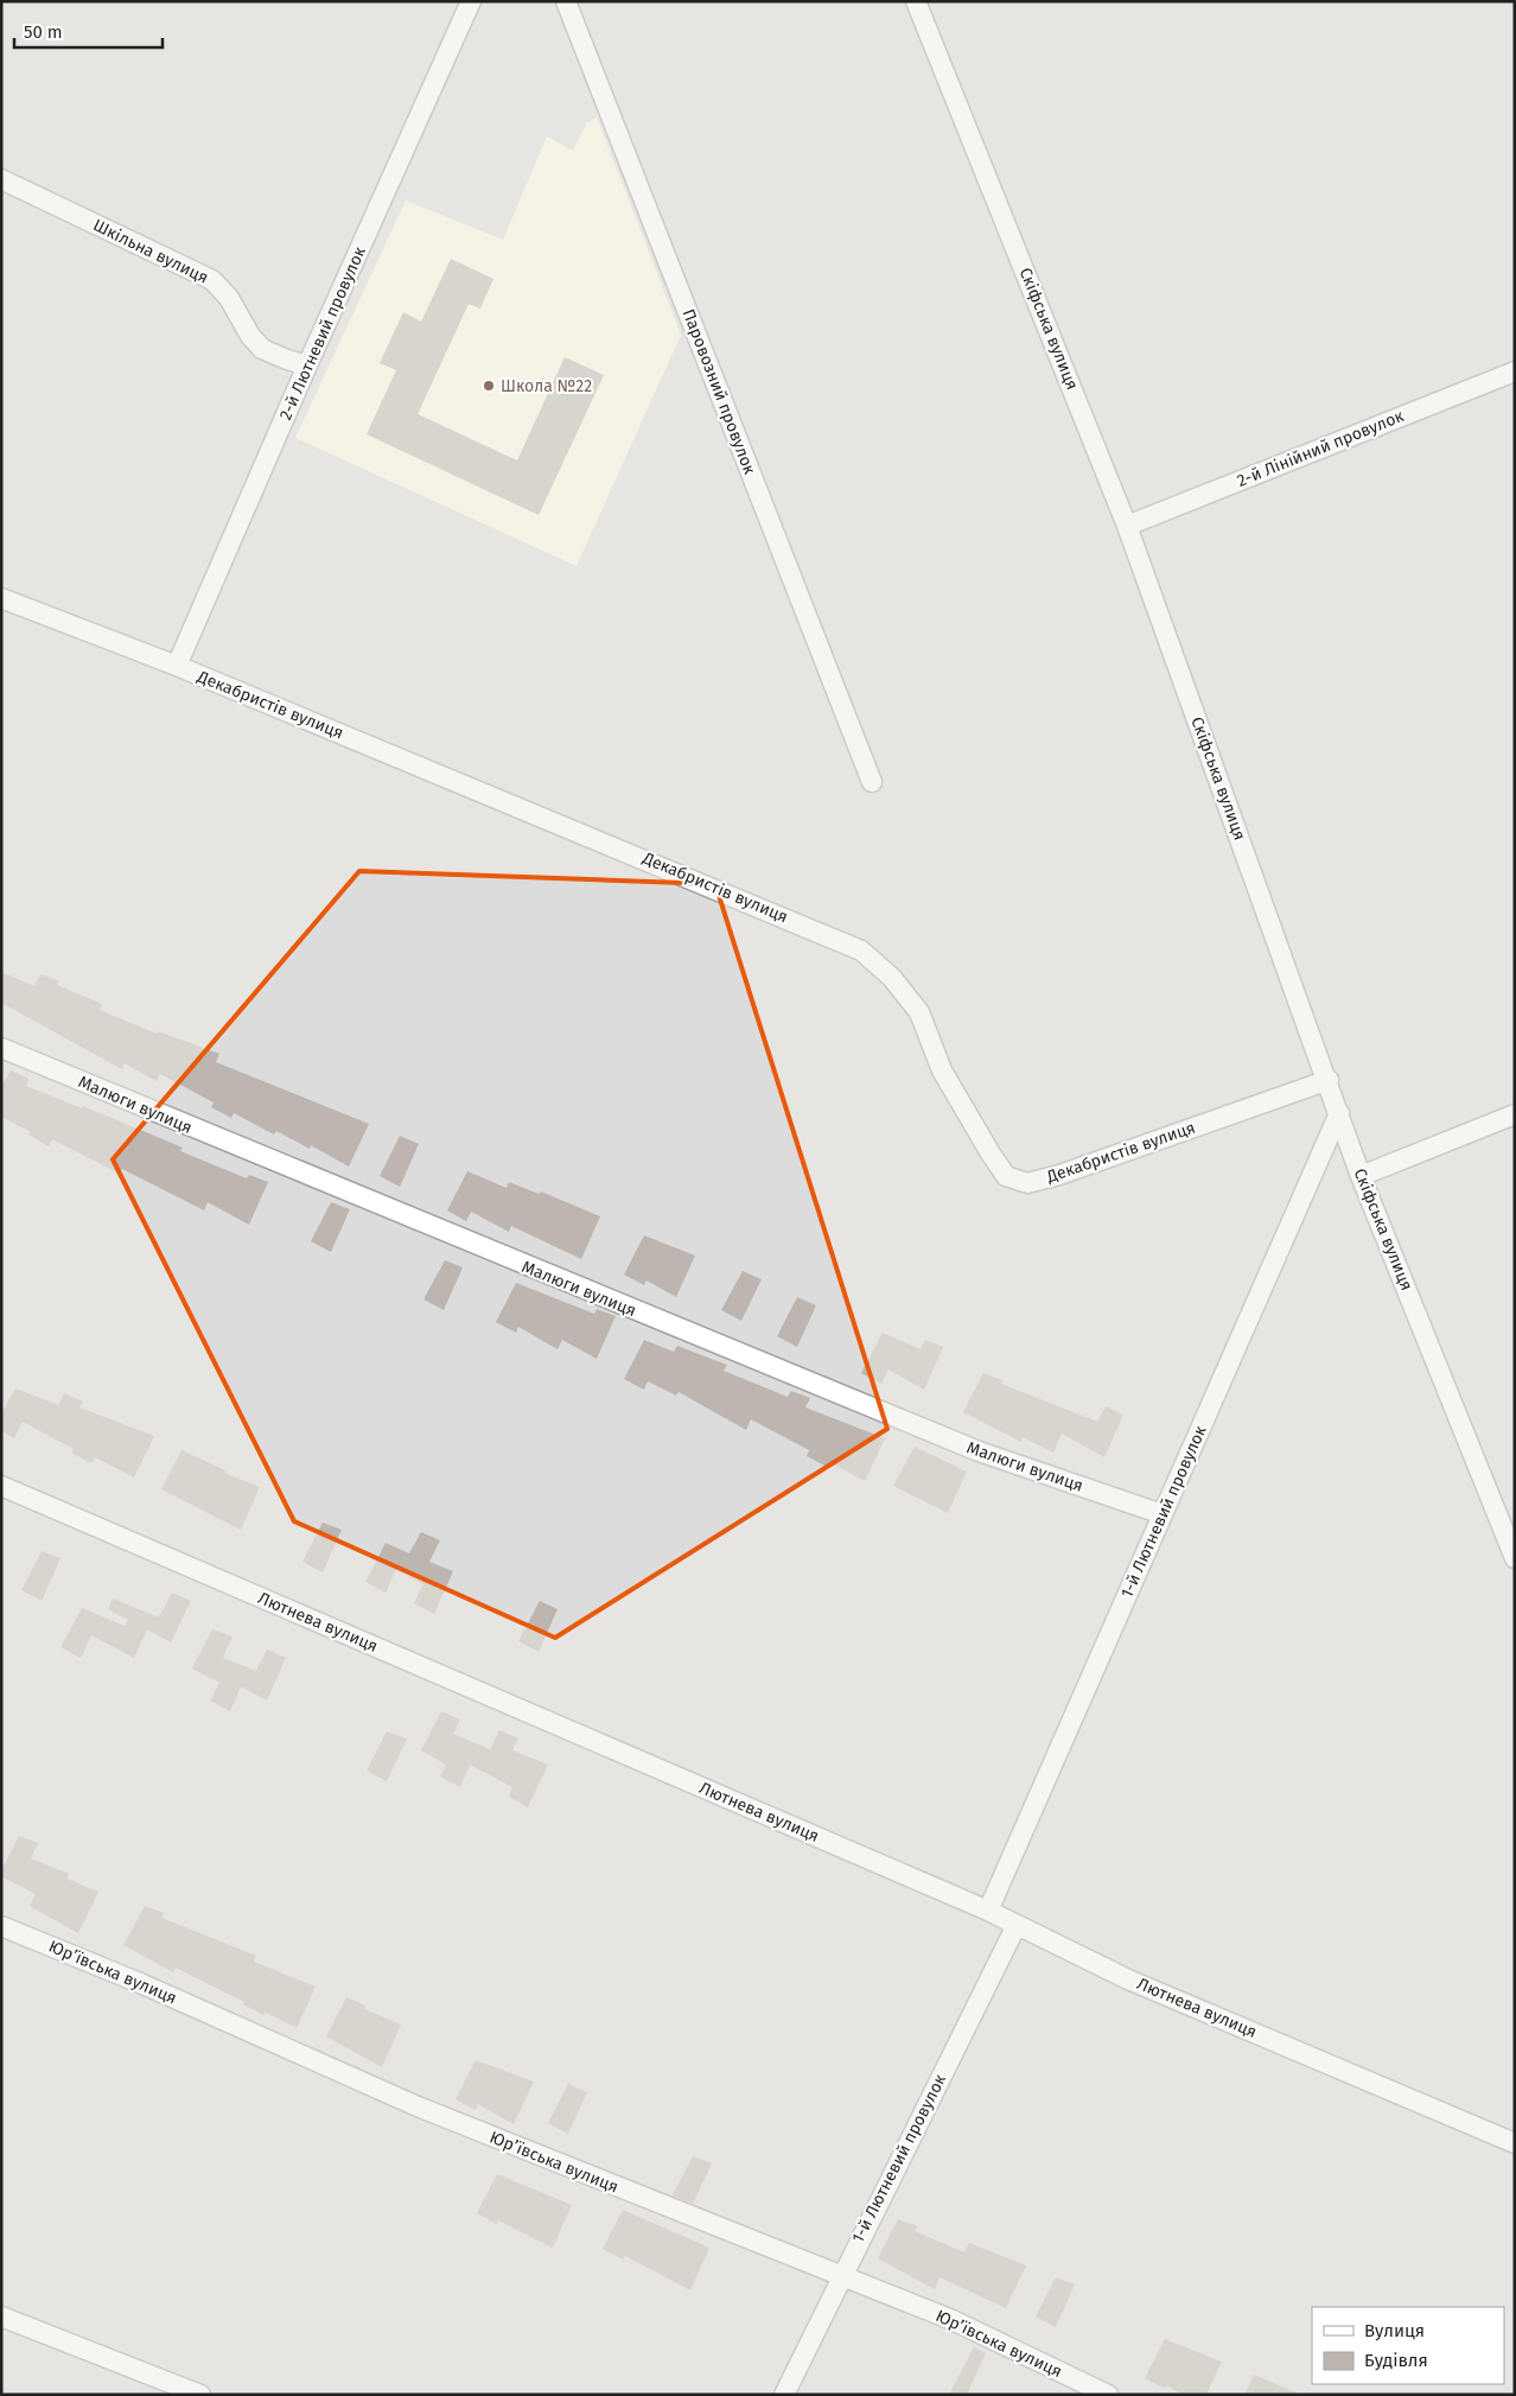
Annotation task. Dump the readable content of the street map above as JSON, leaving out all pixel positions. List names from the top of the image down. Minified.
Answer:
{"streets":{"street":["Шкільна вулиця","Скіфська вулиця","2-й Лютневий провулок","Паровозний провулок","2-й Лінійний провулок","Декабристів вулиця","Малюги вулиця","1-й Лютневий провулок","Лютнева вулиця","Юр’ївська вулиця"]},"crossings":[["Шкільна вулиця","2-й Лютневий провулок"],["Скіфська вулиця","2-й Лінійний провулок"],["Скіфська вулиця","Декабристів вулиця"],["Скіфська вулиця","1-й Лютневий провулок"],["2-й Лютневий провулок","Декабристів вулиця"],["Малюги вулиця","1-й Лютневий провулок"],["1-й Лютневий провулок","Лютнева вулиця"],["1-й Лютневий провулок","Юр’ївська вулиця"]],"places":["Школа №22"],"legend":["Вулиця","Будівля"],"scale_bar":"50 m"}
